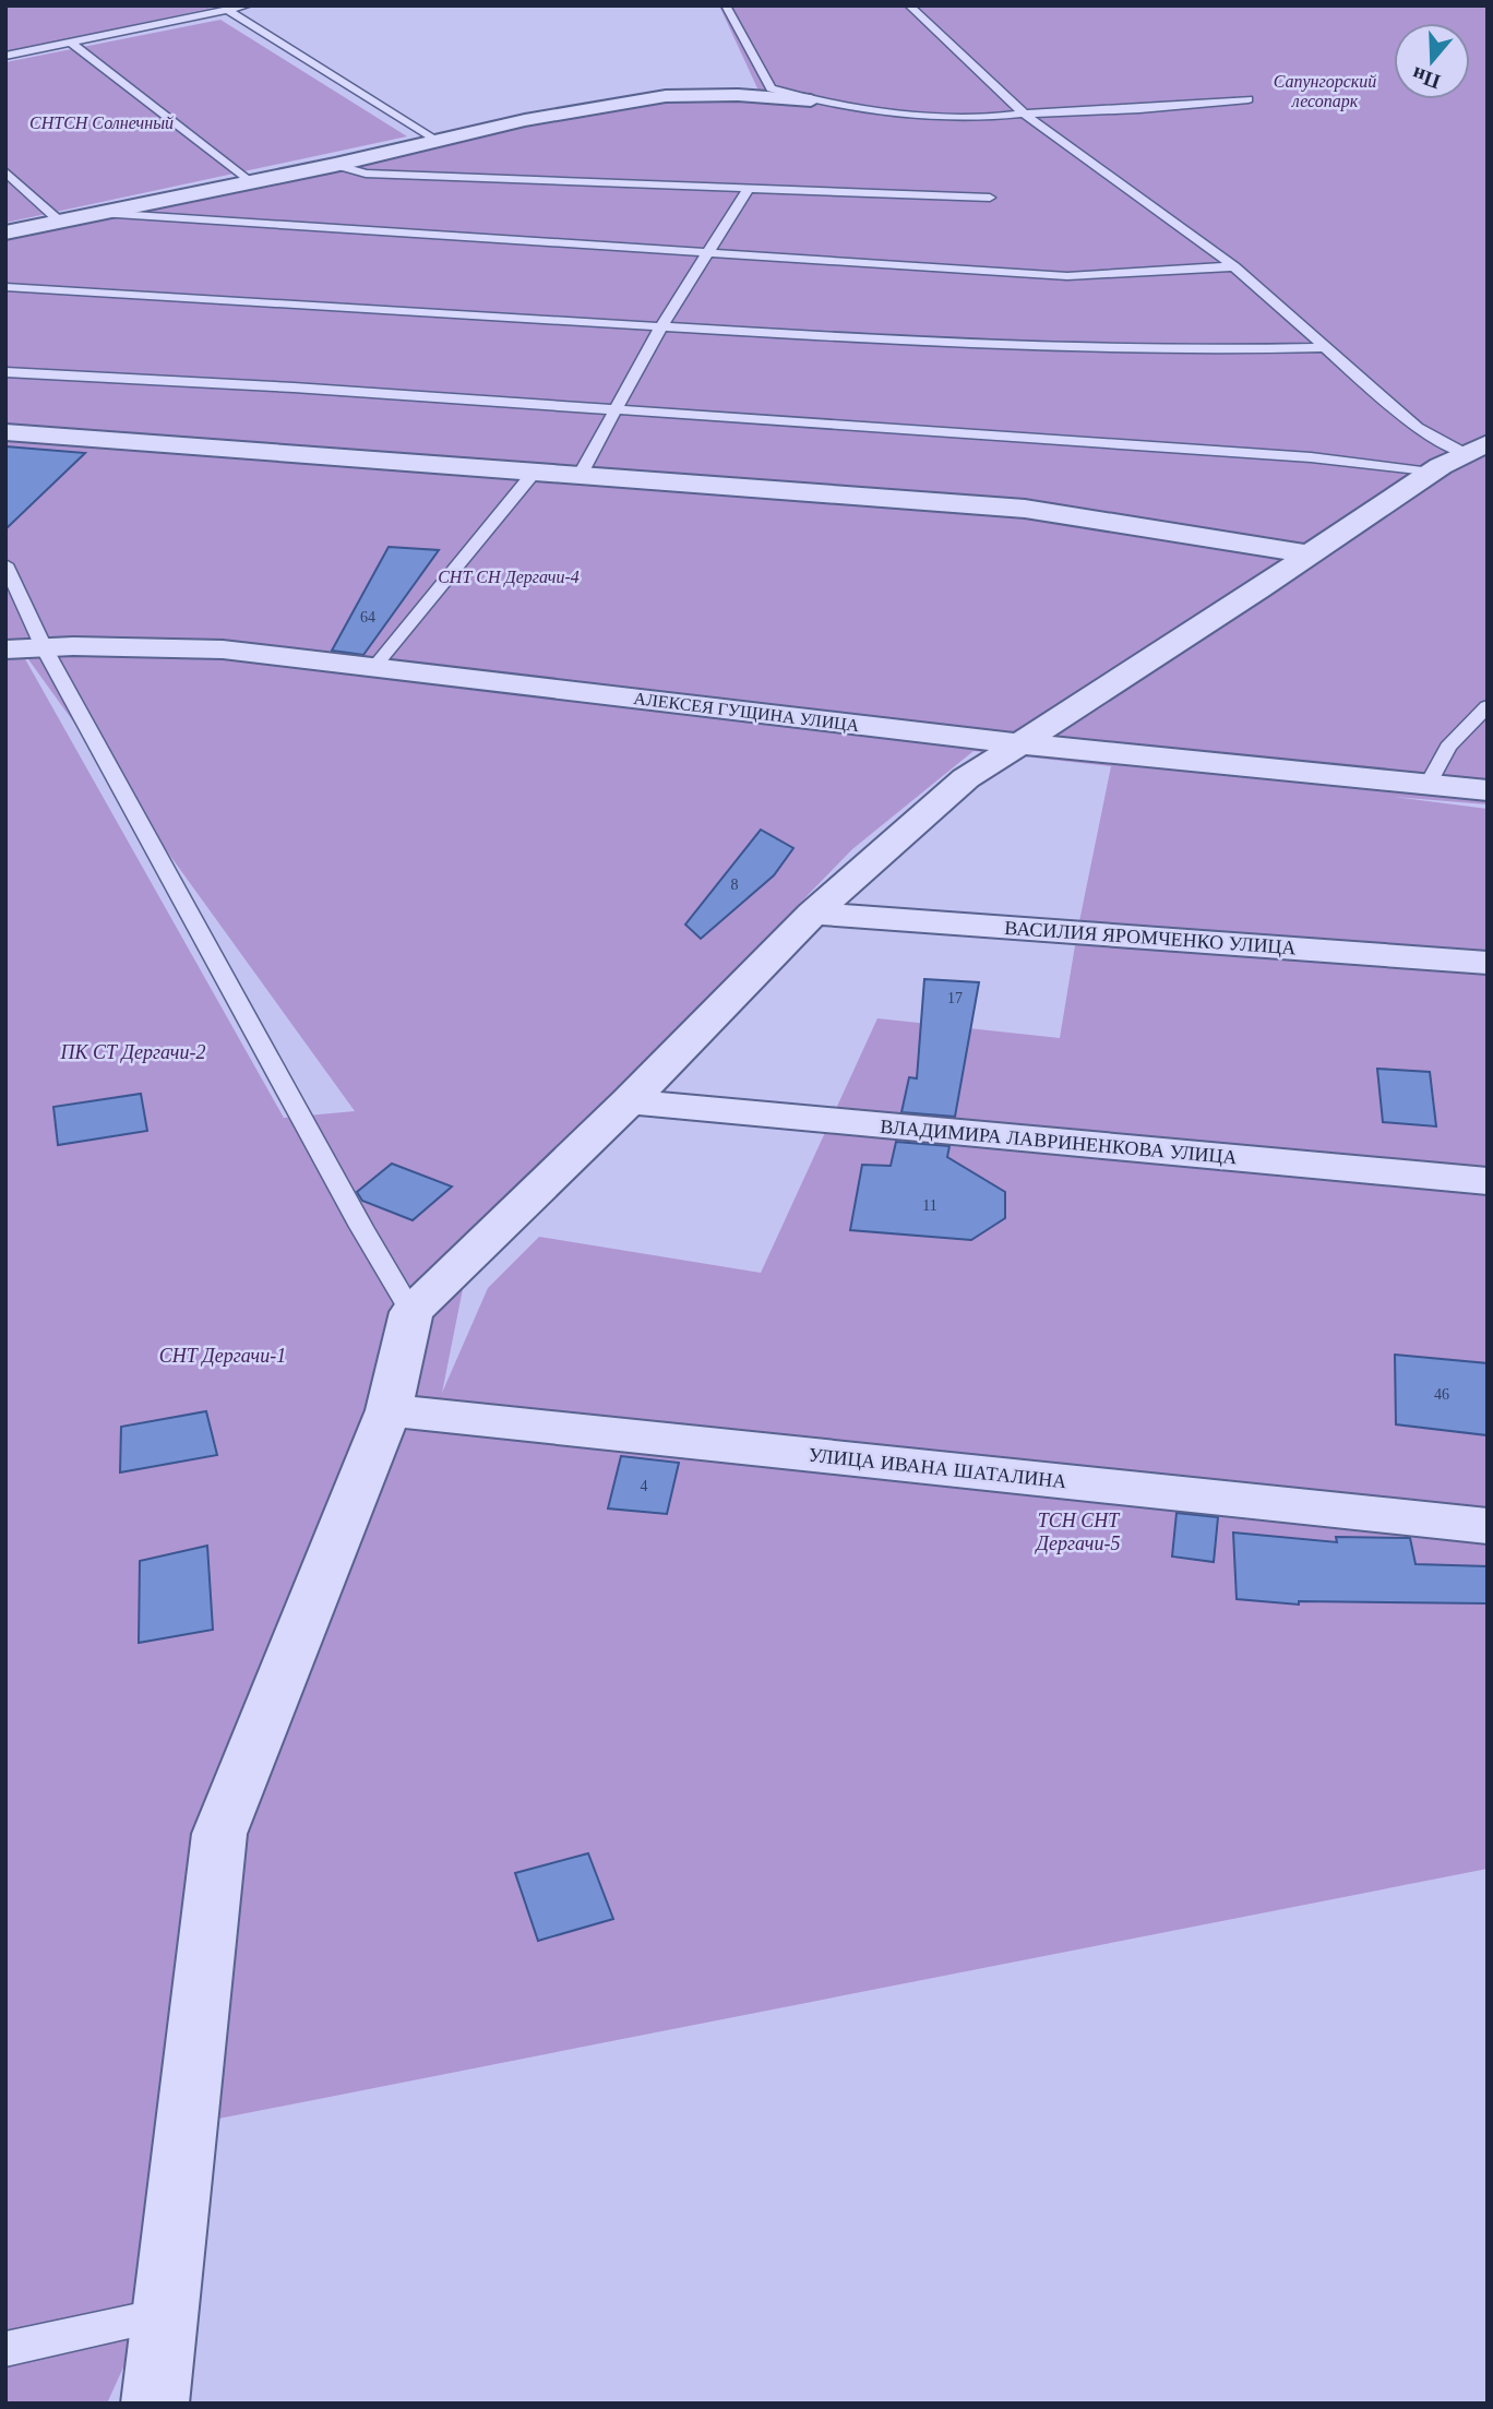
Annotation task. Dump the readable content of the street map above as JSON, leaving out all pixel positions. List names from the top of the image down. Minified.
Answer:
{"streets":{"street":["АЛЕКСЕЯ ГУЩИНА УЛИЦА","ВАСИЛИЯ ЯРОМЧЕНКО УЛИЦА","ВЛАДИМИРА ЛАВРИНЕНКОВА УЛИЦА","УЛИЦА ИВАНА ШАТАЛИНА"]},"parks":["Сапунгорский лесопарк","СНТСН Солнечный","СНТ СН Дергачи-4","ПК СТ Дергачи-2","СНТ Дергачи-1","ТСН СНТ Дергачи-5"],"house_numbers":["64","8","17","11","46","4"],"north":"bottom"}
